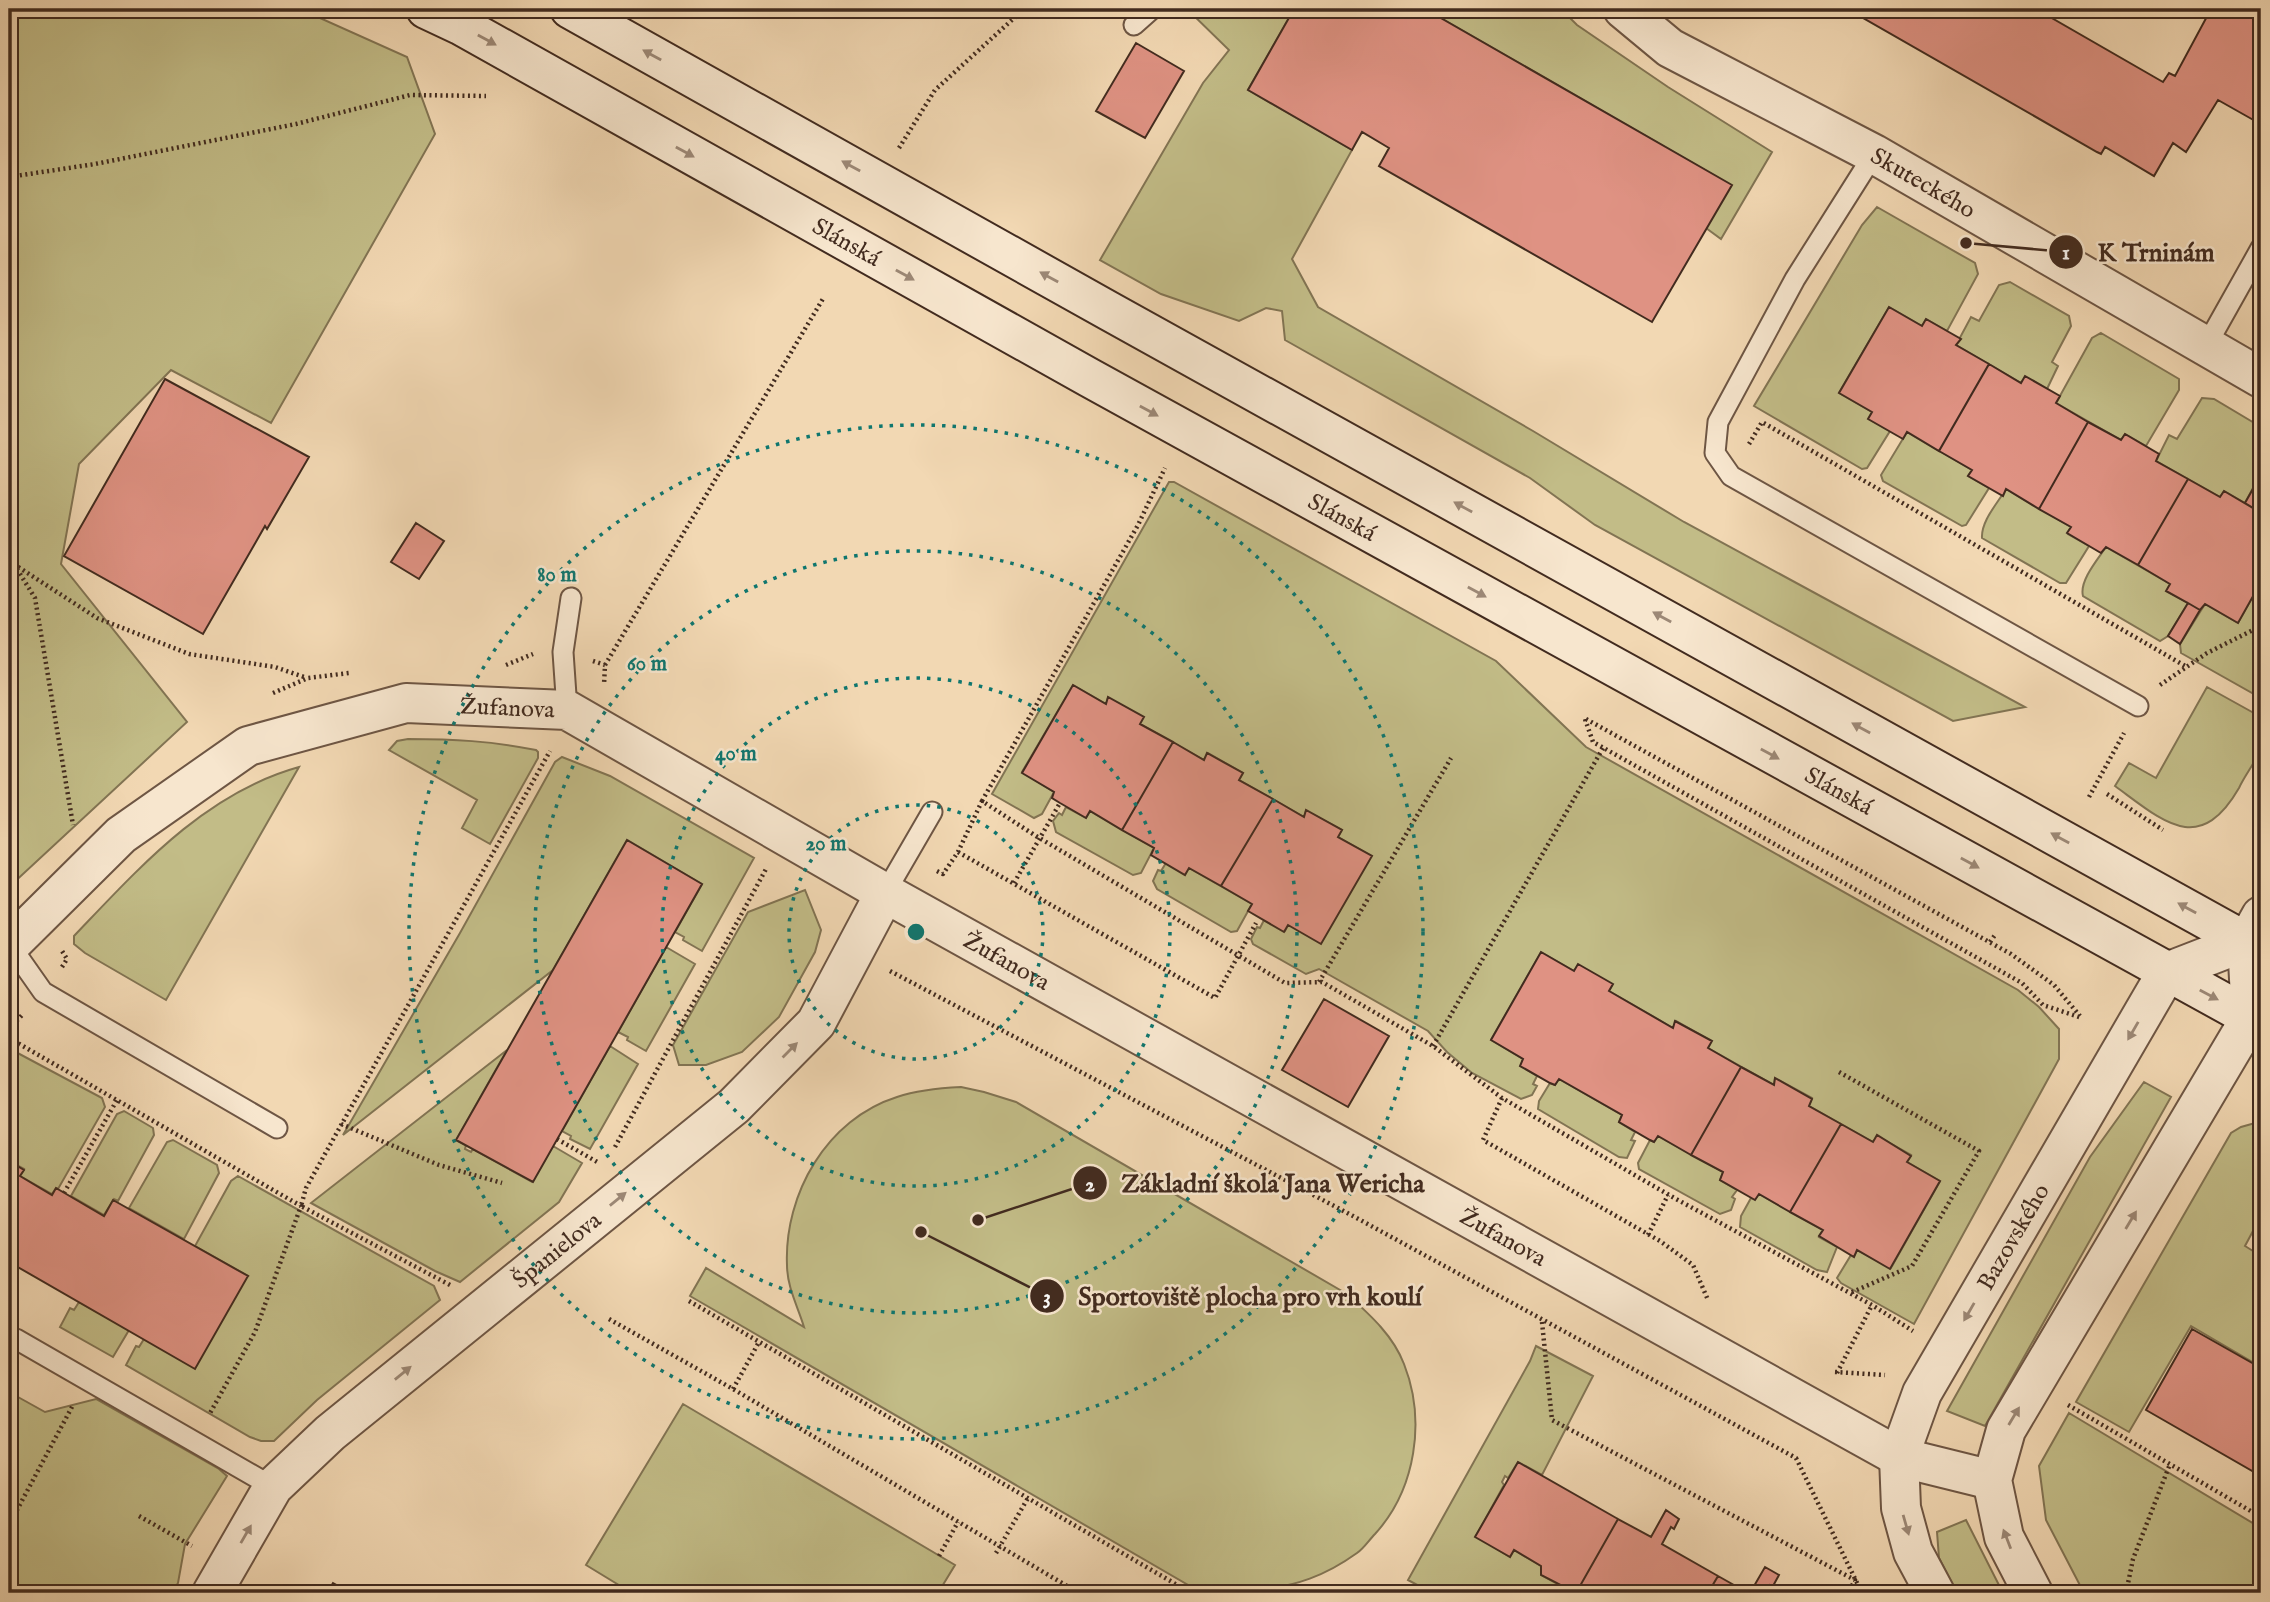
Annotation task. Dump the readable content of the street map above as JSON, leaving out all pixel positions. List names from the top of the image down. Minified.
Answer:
{"streets":{"street":["Skuteckého","Slánská","Žufanova","Bazovského","Španielova"]},"crossings":[["Slánská","Bazovského"],["Žufanova","Bazovského"],["Žufanova","Španielova"]],"one_way":["Španielova"],"places":["K Trninám","Základní škola Jana Wericha","Sportoviště plocha pro vrh koulí"],"rings":["80 m","60 m","40 m","20 m"]}
